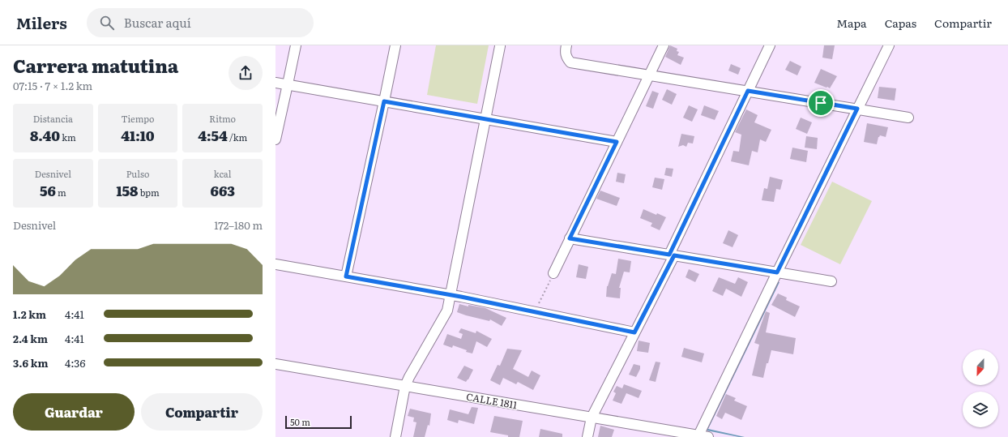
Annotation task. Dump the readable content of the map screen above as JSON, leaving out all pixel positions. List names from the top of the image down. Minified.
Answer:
{"streets":{"street":["CALLE 1811"]},"scale_bar":"50 m","north":"bottom","page":{"header":"Milers","search":"Buscar aquí","nav":["Mapa","Capas","Compartir"],"heading":["Carrera matutina","07:15 · 7 × 1.2 km"],"stats":[["Distancia","8.40 km"],["Tiempo","41:10"],["Ritmo","4:54 /km"],["Desnivel","56 m"],["Pulso","158 bpm"],["kcal","663"]],"chart":["Desnivel","172–180 m"],"list":[{"name":"1.2 km","note":"4:41"},{"name":"2.4 km","note":"4:41"},{"name":"3.6 km","note":"4:36"}],"buttons":["Guardar","Compartir"],"scale":"50 m"}}
